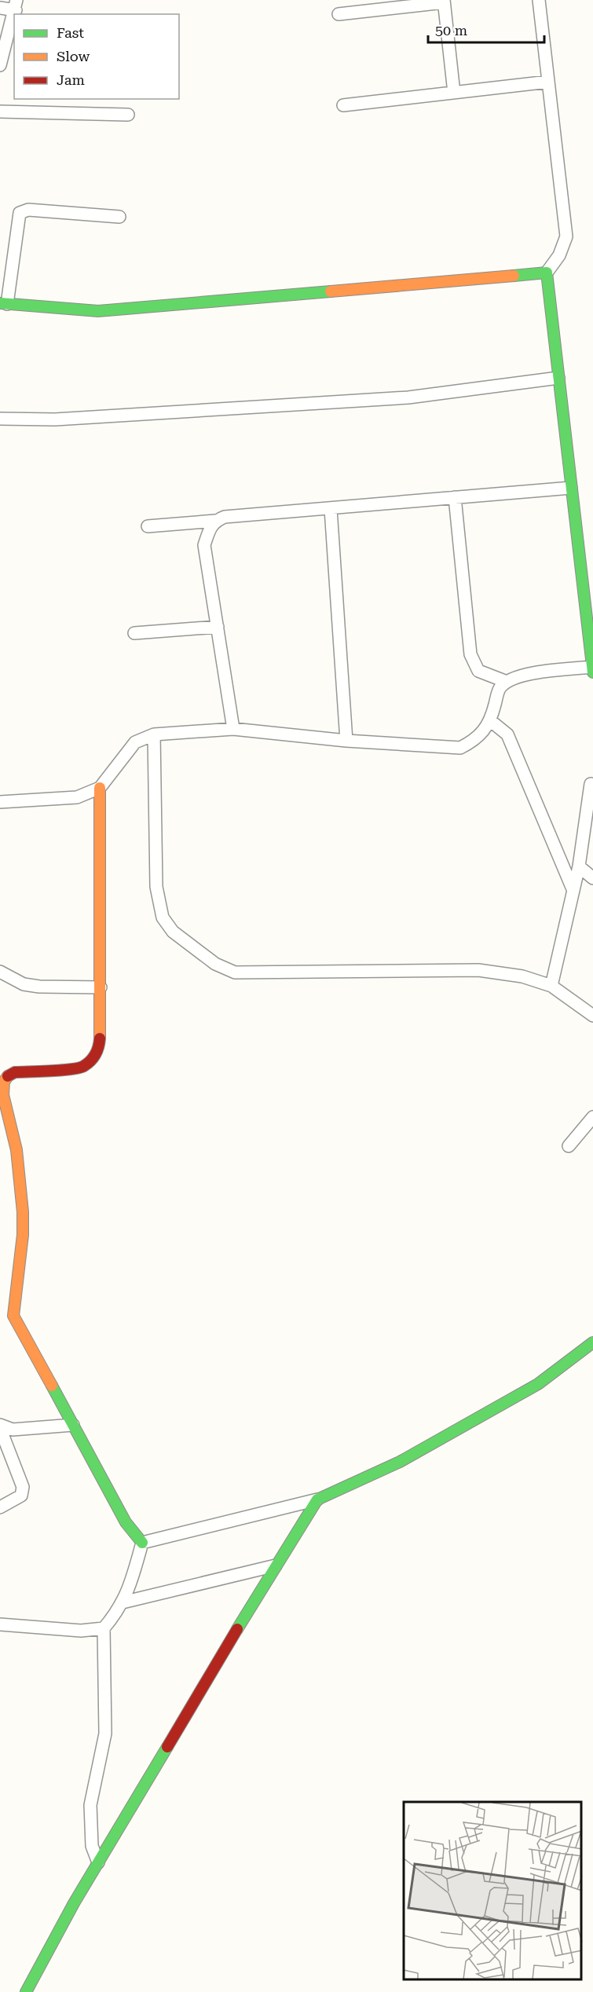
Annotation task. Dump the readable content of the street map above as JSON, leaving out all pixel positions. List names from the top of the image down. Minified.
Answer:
{"legend":["Fast","Slow","Jam"],"scale_bar":"50 m"}
